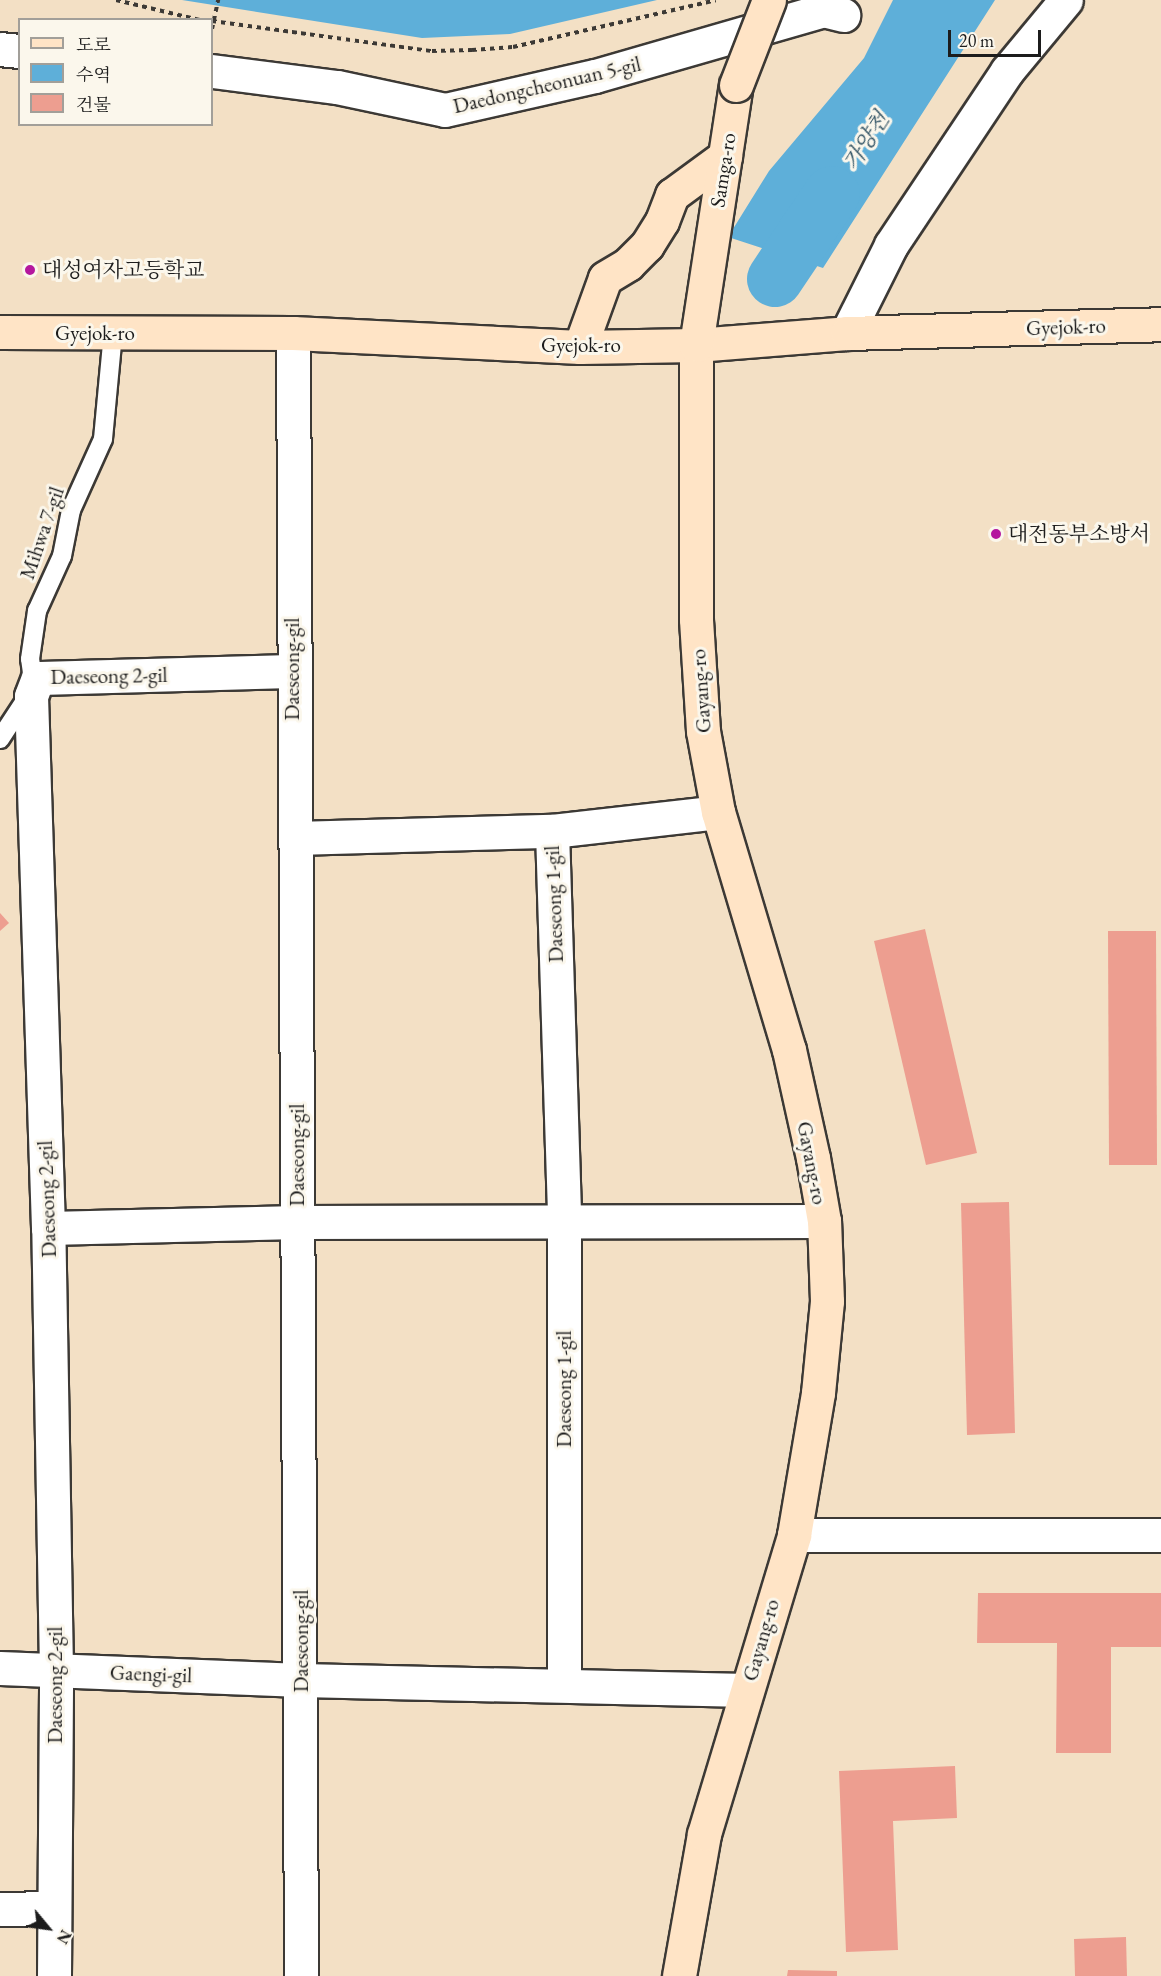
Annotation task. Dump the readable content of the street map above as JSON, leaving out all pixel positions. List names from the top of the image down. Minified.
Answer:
{"streets":{"street":["Daedongcheonuan 5-gil","Samga-ro","Gyejok-ro","Daeseong-gil","Daeseong 2-gil","Gayang-ro","Daeseong 1-gil","Gaengi-gil"],"lane":["Mihwa 7-gil"]},"crossings":[["Samga-ro","Gyejok-ro"],["Samga-ro","Gayang-ro"],["Gyejok-ro","Mihwa 7-gil"],["Gyejok-ro","Daeseong-gil"],["Gyejok-ro","Gayang-ro"],["Mihwa 7-gil","Daeseong 2-gil"],["Daeseong-gil","Daeseong 2-gil"],["Daeseong-gil","Gaengi-gil"],["Daeseong 2-gil","Gaengi-gil"]],"water":["가양천"],"places":["대성여자고등학교","대전동부소방서"],"legend":["도로","수역","건물"],"scale_bar":"20 m","north":"bottom right"}
